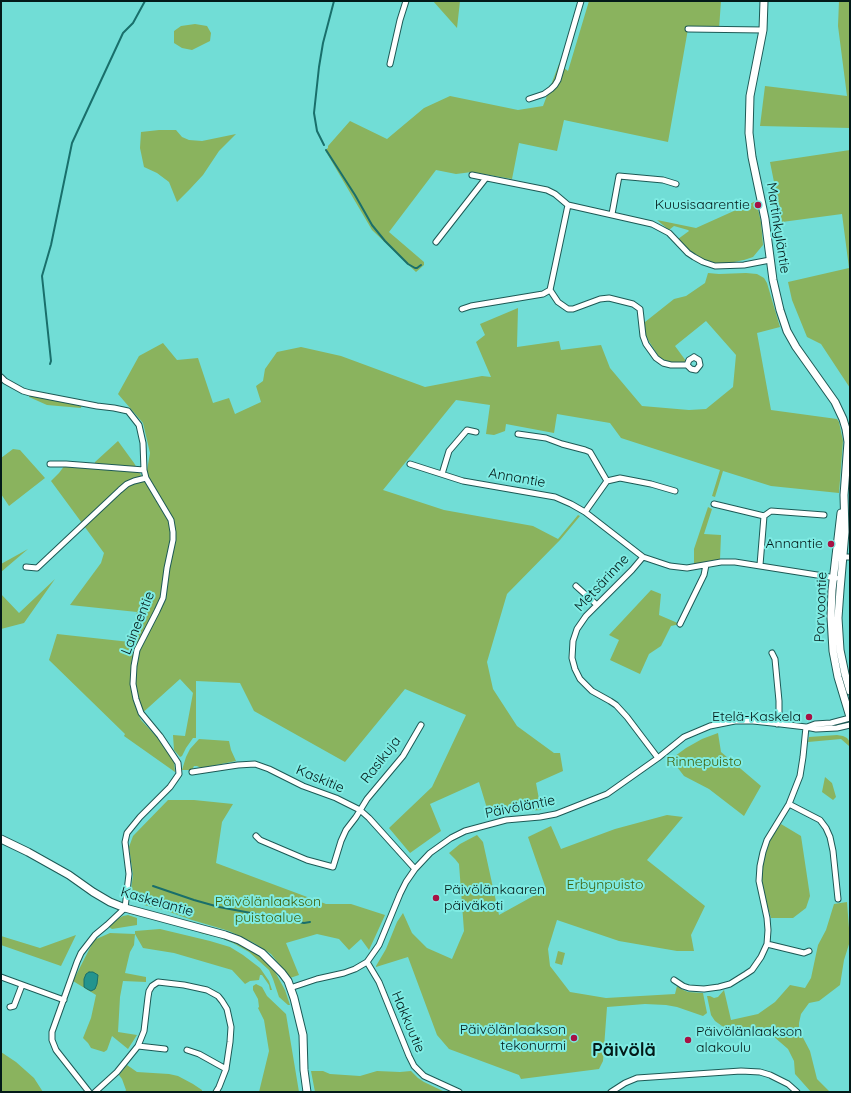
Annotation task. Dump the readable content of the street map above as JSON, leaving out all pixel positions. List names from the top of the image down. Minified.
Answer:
{"streets":{"street":["Martinkyläntie","Annantie","Metsärinne","Porvoontie","Laineentie","Rasikuja","Kaskitie","Päivöläntie","Kaskelantie","Hakkuutie"]},"crossings":[["Martinkyläntie","Porvoontie"],["Annantie","Metsärinne"],["Annantie","Porvoontie"],["Metsärinne","Päivöläntie"],["Porvoontie","Päivöläntie"],["Laineentie","Kaskelantie"],["Rasikuja","Kaskitie"],["Kaskitie","Päivöläntie"],["Päivöläntie","Hakkuutie"]],"districts":["Päivölä"],"parks":["Rinnepuisto","Erbynpuisto","Päivölänlaakson puistoalue"],"places":["Kuusisaarentie","Annantie","Etelä-Kaskela","Päivölänkaaren päiväkoti","Päivölänlaakson tekonurmi","Päivölänlaakson alakoulu"]}
